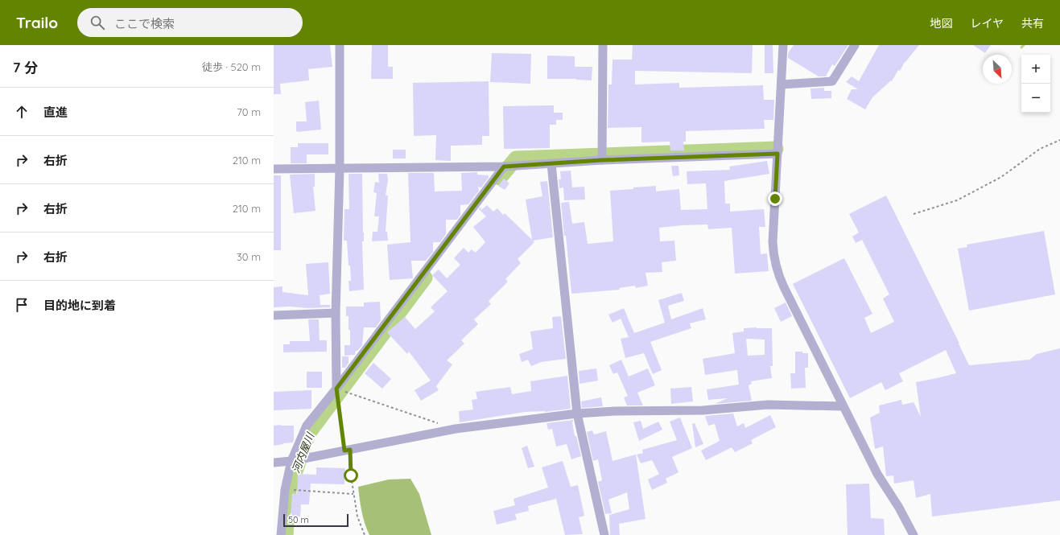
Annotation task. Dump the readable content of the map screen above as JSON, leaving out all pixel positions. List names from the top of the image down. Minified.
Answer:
{"water":["河内屋川"],"scale_bar":"50 m","north":"bottom right","page":{"header":"Trailo","search":"ここで検索","nav":["地図","レイヤ","共有"],"heading":["7 分","徒歩 · 520 m"],"map_buttons":["+","−"],"list":[["直進","70 m"],["右折","210 m"],["右折","210 m"],["右折","30 m"],"目的地に到着"],"scale":"50 m"}}
